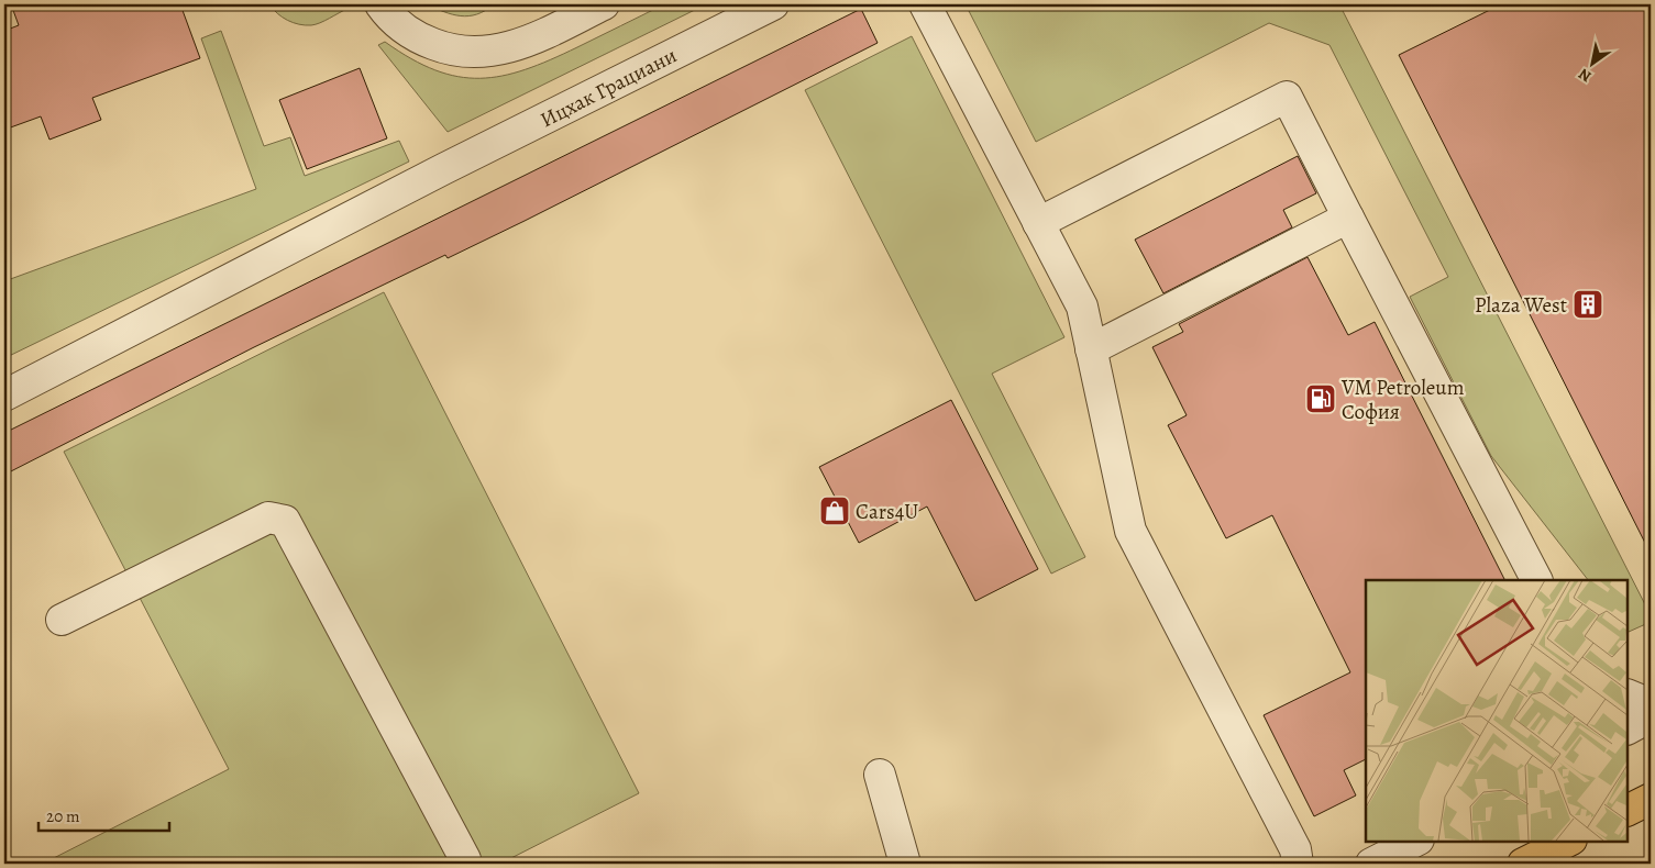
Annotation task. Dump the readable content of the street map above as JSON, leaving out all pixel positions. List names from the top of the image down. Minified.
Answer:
{"streets":{"street":["Ицхак Грациани"]},"places":{"building":["Plaza West"],"fuel station":["VM Petroleum София"],"shop":["Cars4U"]},"scale_bar":"20 m","north":"bottom left"}
